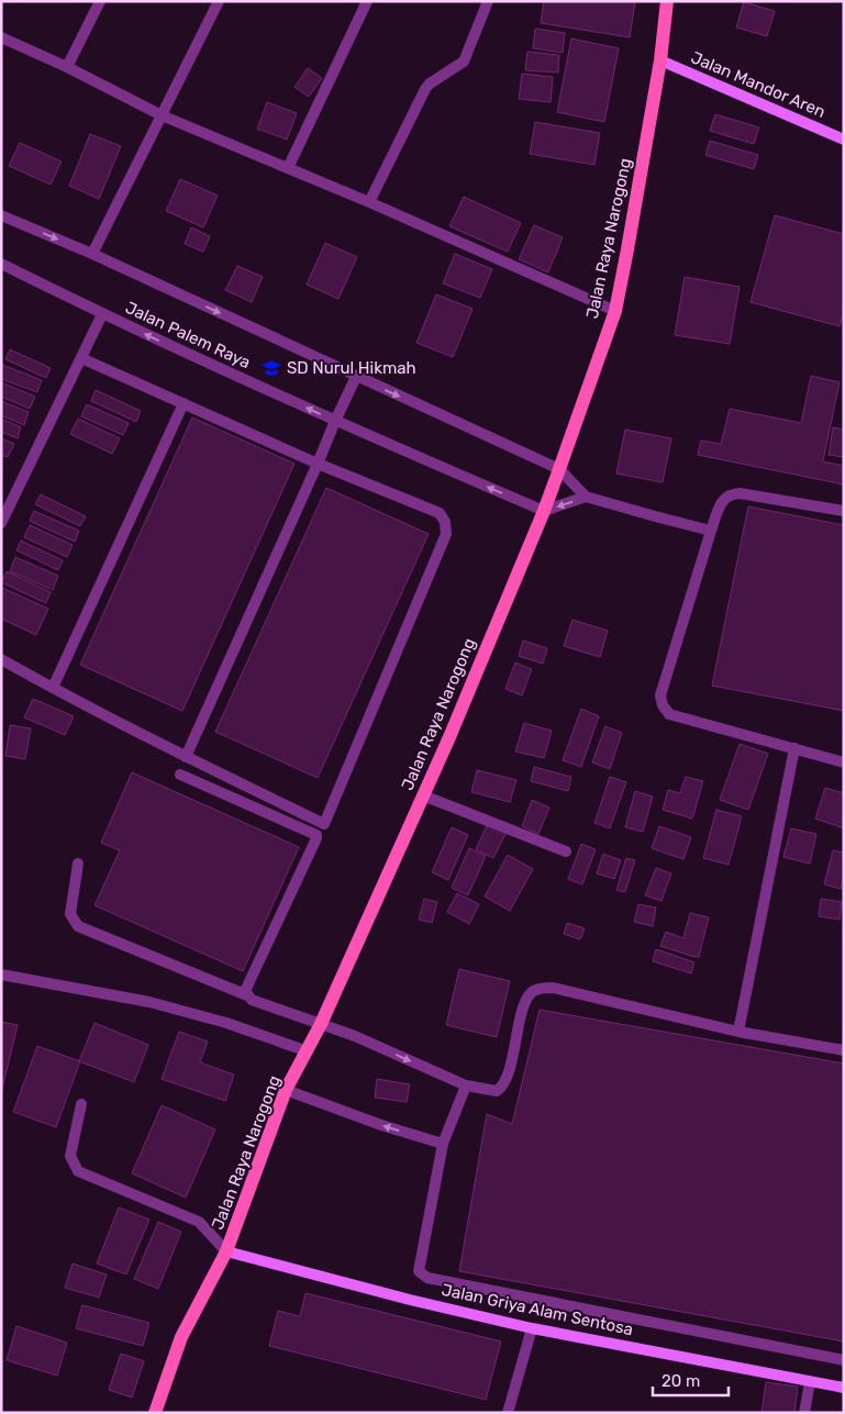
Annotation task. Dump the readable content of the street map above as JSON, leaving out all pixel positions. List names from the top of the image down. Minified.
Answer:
{"streets":{"main road":["Jalan Raya Narogong"],"street":["Jalan Mandor Aren","Jalan Palem Raya","Jalan Griya Alam Sentosa"]},"crossings":[["Jalan Mandor Aren","Jalan Raya Narogong"],["Jalan Raya Narogong","Jalan Palem Raya"],["Jalan Raya Narogong","Jalan Griya Alam Sentosa"]],"places":{"school or university":["SD Nurul Hikmah"]},"scale_bar":"20 m"}
